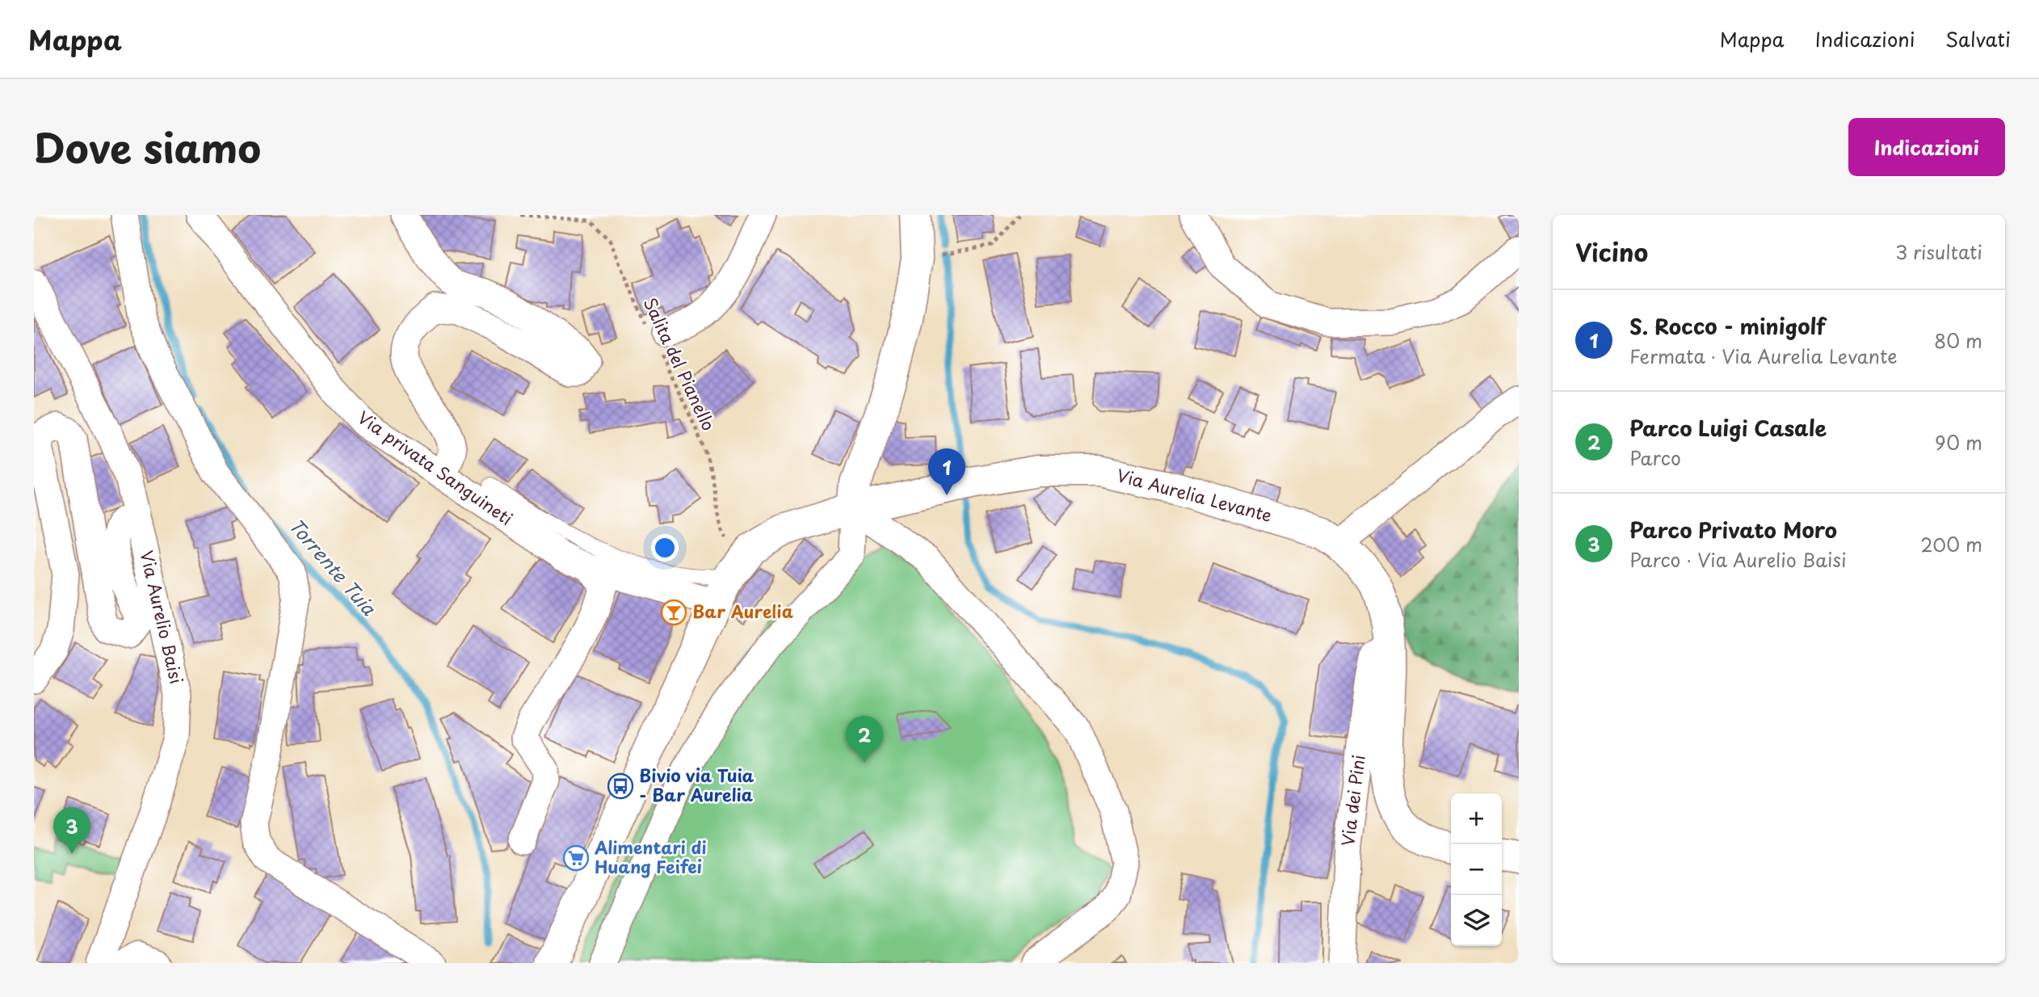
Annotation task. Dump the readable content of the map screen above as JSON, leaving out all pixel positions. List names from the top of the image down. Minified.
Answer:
{"streets":{"main road":["Via Aurelia Levante"],"street":["Via privata Sanguineti","Via Aurelio Baisi","Via dei Pini"],"path":["Salita del Pianello"]},"crossings":[["Via privata Sanguineti","Via Aurelia Levante"],["Via Aurelia Levante","Via dei Pini"]],"water":["Torrente Tuia"],"places":{"bar":["Bar Aurelia"],"bus stop":["Bivio via Tuia - Bar Aurelia"],"supermarket":["Alimentari di Huang Feifei"]},"page":{"header":"Mappa","nav":["Mappa","Indicazioni","Salvati"],"title":"Dove siamo","buttons":"Indicazioni","heading":["Vicino","3 risultati"],"list":[{"mark":"1","name":"S. Rocco - minigolf","note":"Fermata · Via Aurelia Levante","value":"80 m"},{"mark":"2","name":"Parco Luigi Casale","note":"Parco","value":"90 m"},{"mark":"3","name":"Parco Privato Moro","note":"Parco · Via Aurelio Baisi","value":"200 m"}],"pins":["1","2","3"],"map_buttons":["+","−"]}}
